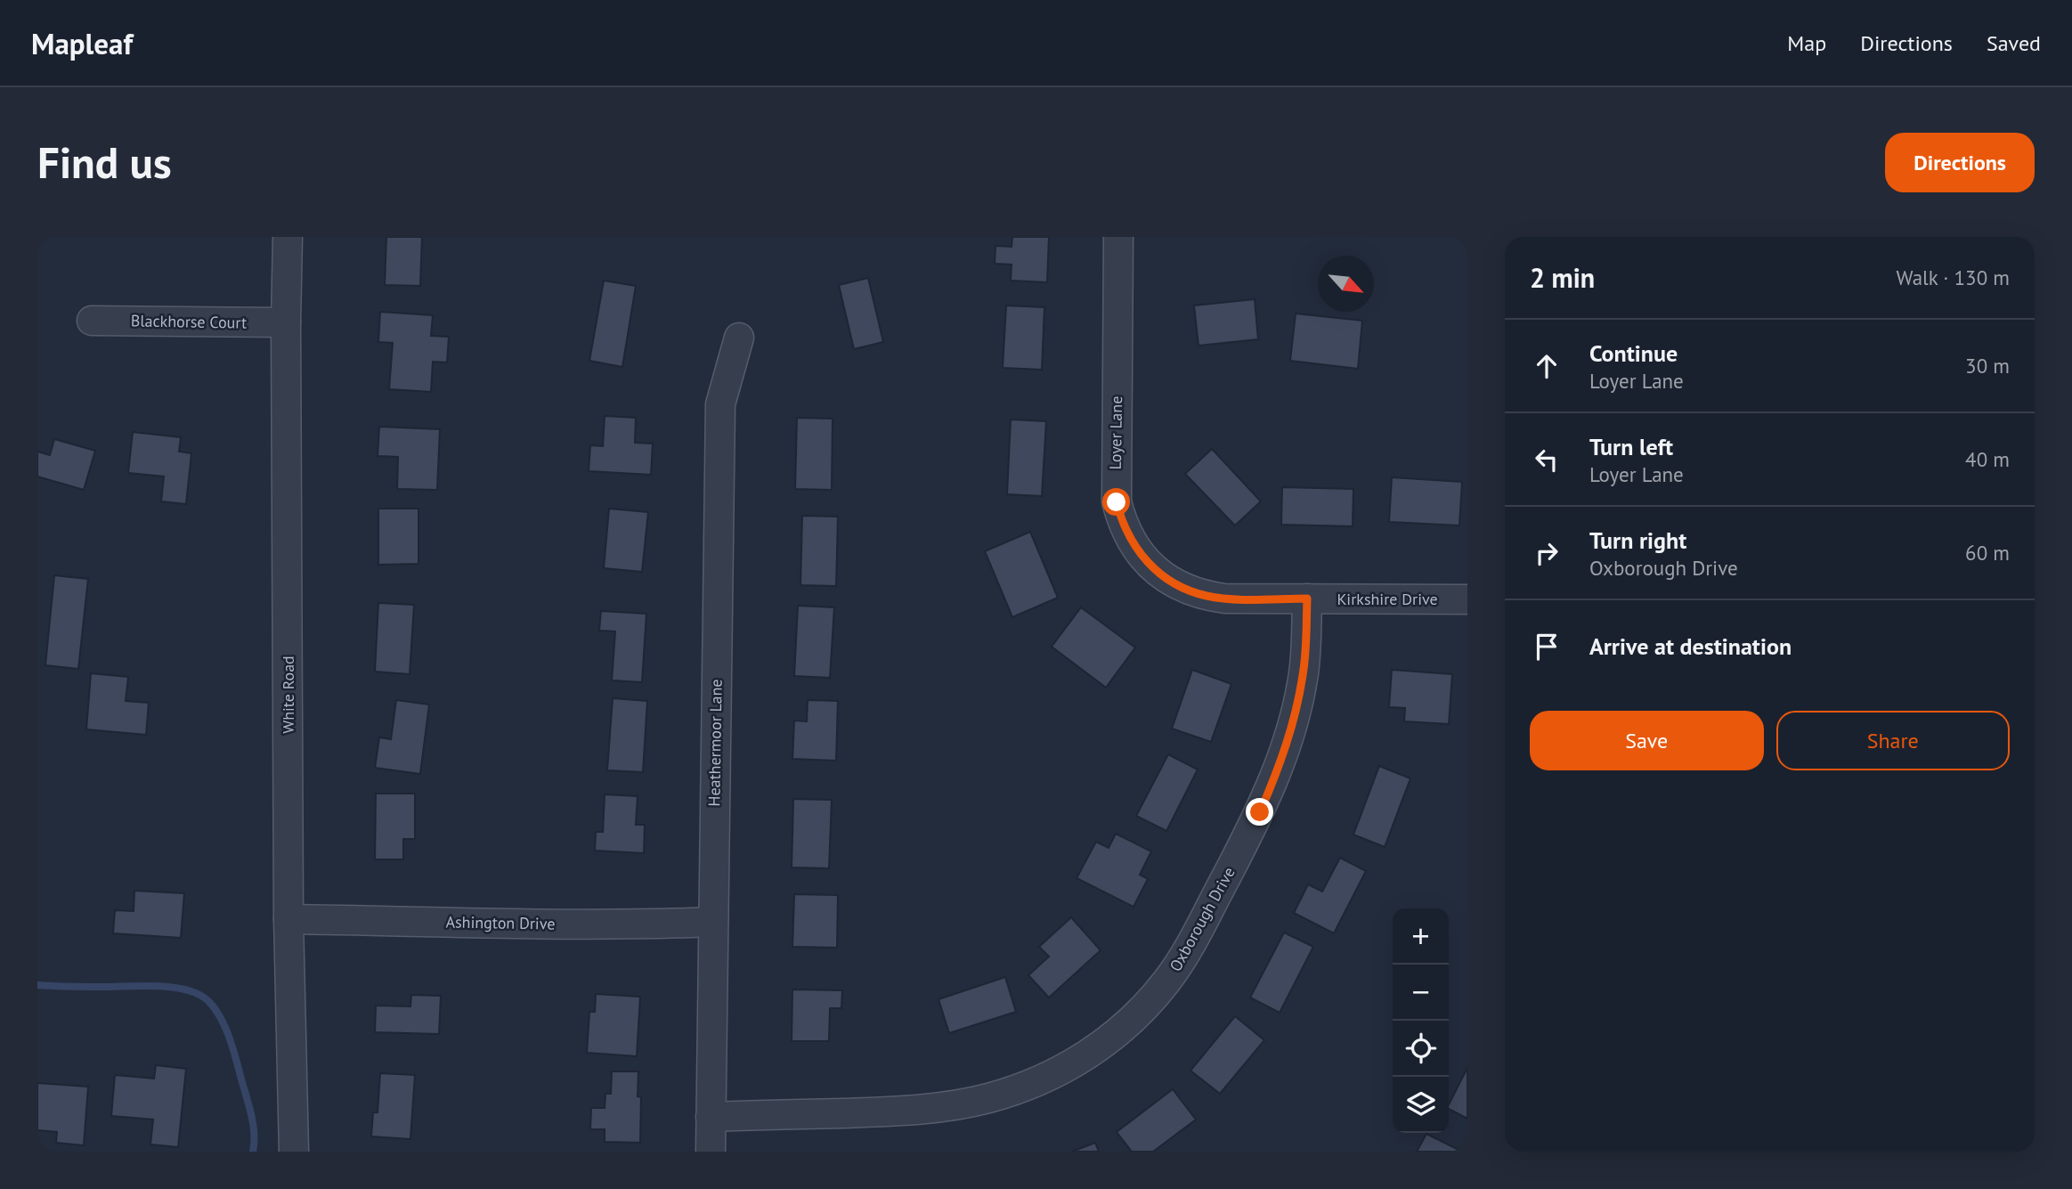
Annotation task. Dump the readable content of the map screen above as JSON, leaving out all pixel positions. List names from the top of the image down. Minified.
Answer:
{"streets":{"street":["Blackhorse Court","Loyer Lane","Kirkshire Drive","White Road","Heathermoor Lane","Oxborough Drive","Ashington Drive"]},"crossings":[["Blackhorse Court","White Road"],["Loyer Lane","Kirkshire Drive"],["Loyer Lane","Oxborough Drive"],["Kirkshire Drive","Oxborough Drive"],["White Road","Ashington Drive"],["Heathermoor Lane","Oxborough Drive"],["Heathermoor Lane","Ashington Drive"]],"north":"bottom right","page":{"header":"Mapleaf","nav":["Map","Directions","Saved"],"buttons":["Directions",["Save","Share"]],"title":"Find us","heading":["2 min","Walk · 130 m"],"list":[["Continue","Loyer Lane","30 m"],["Turn left","Loyer Lane","40 m"],["Turn right","Oxborough Drive","60 m"],"Arrive at destination"],"map_buttons":["+","−"]}}
